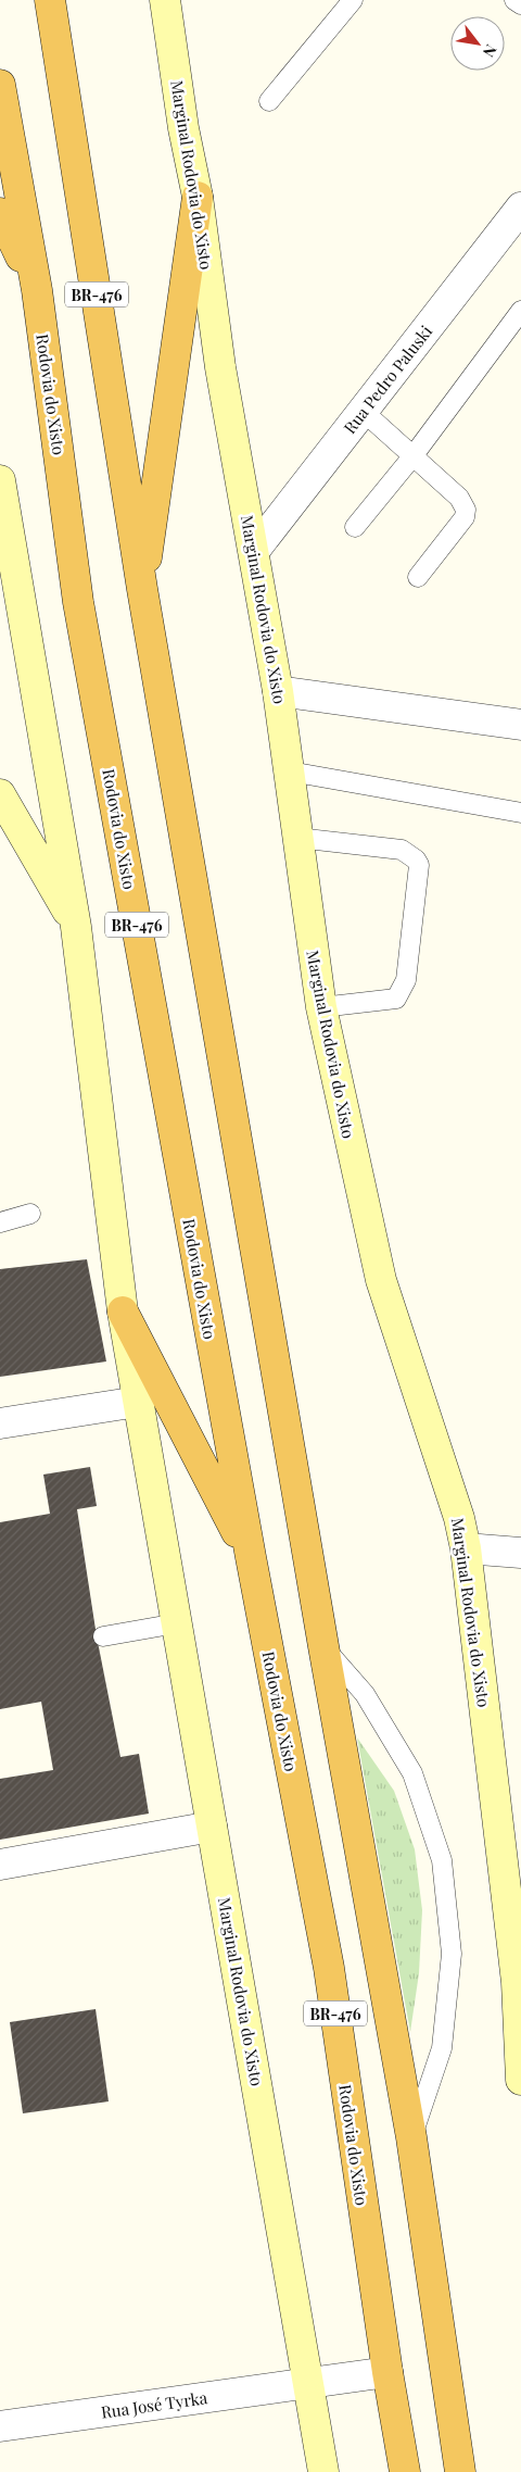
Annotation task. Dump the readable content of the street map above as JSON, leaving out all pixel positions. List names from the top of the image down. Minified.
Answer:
{"streets":{"highway":["BR-476","Rodovia do Xisto"],"main road":["Marginal Rodovia do Xisto"],"street":["Rua Pedro Paluski","Rua José Tyrka"]},"crossings":[["Marginal Rodovia do Xisto","Rua Pedro Paluski"],["Marginal Rodovia do Xisto","Rua José Tyrka"],["Rodovia do Xisto","Rua José Tyrka"]],"north":"bottom right"}
